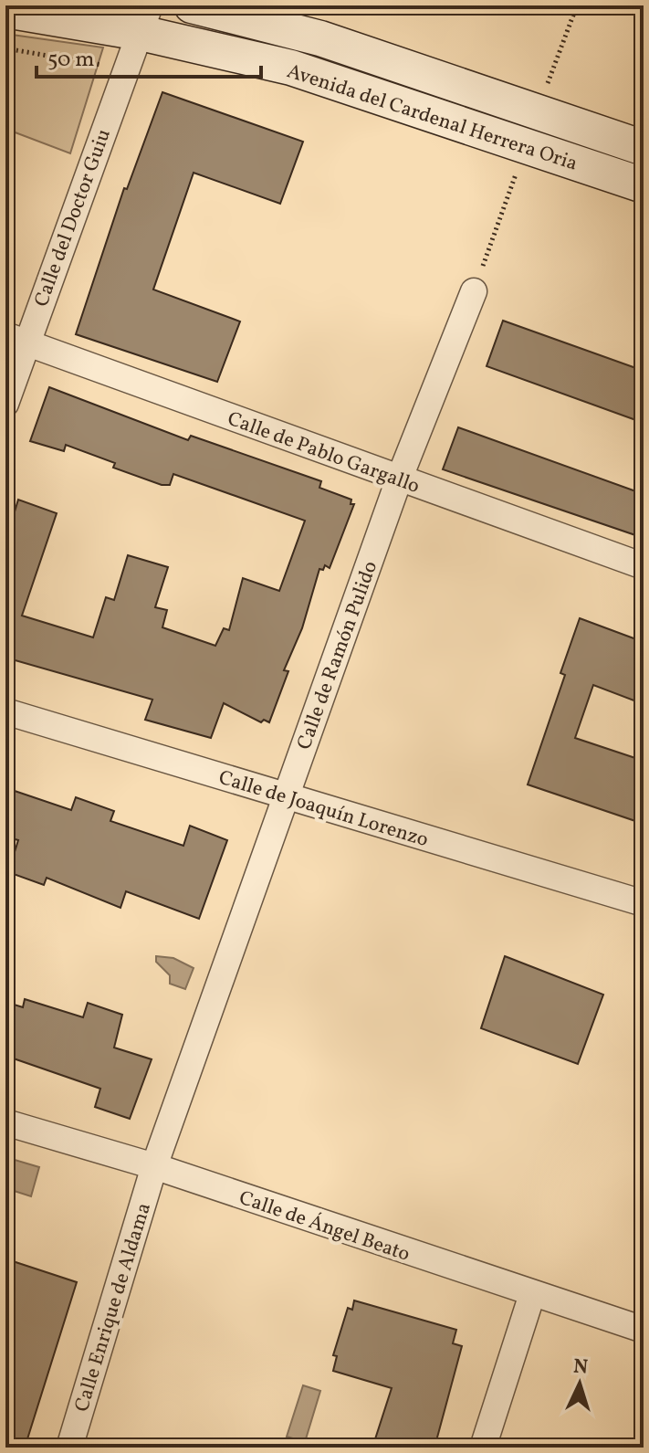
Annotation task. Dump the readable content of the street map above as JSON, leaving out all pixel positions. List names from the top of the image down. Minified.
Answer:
{"streets":{"main road":["Avenida del Cardenal Herrera Oria"],"street":["Calle del Doctor Guiu","Calle de Pablo Gargallo","Calle de Ramón Pulido","Calle de Joaquín Lorenzo","Calle de Ángel Beato","Calle Enrique de Aldama"]},"crossings":[["Avenida del Cardenal Herrera Oria","Calle del Doctor Guiu"],["Calle del Doctor Guiu","Calle de Pablo Gargallo"],["Calle de Pablo Gargallo","Calle de Ramón Pulido"],["Calle de Ramón Pulido","Calle de Joaquín Lorenzo"],["Calle de Ramón Pulido","Calle de Ángel Beato"],["Calle de Ramón Pulido","Calle Enrique de Aldama"],["Calle de Ángel Beato","Calle Enrique de Aldama"]],"scale_bar":"50 m","north":"top"}
